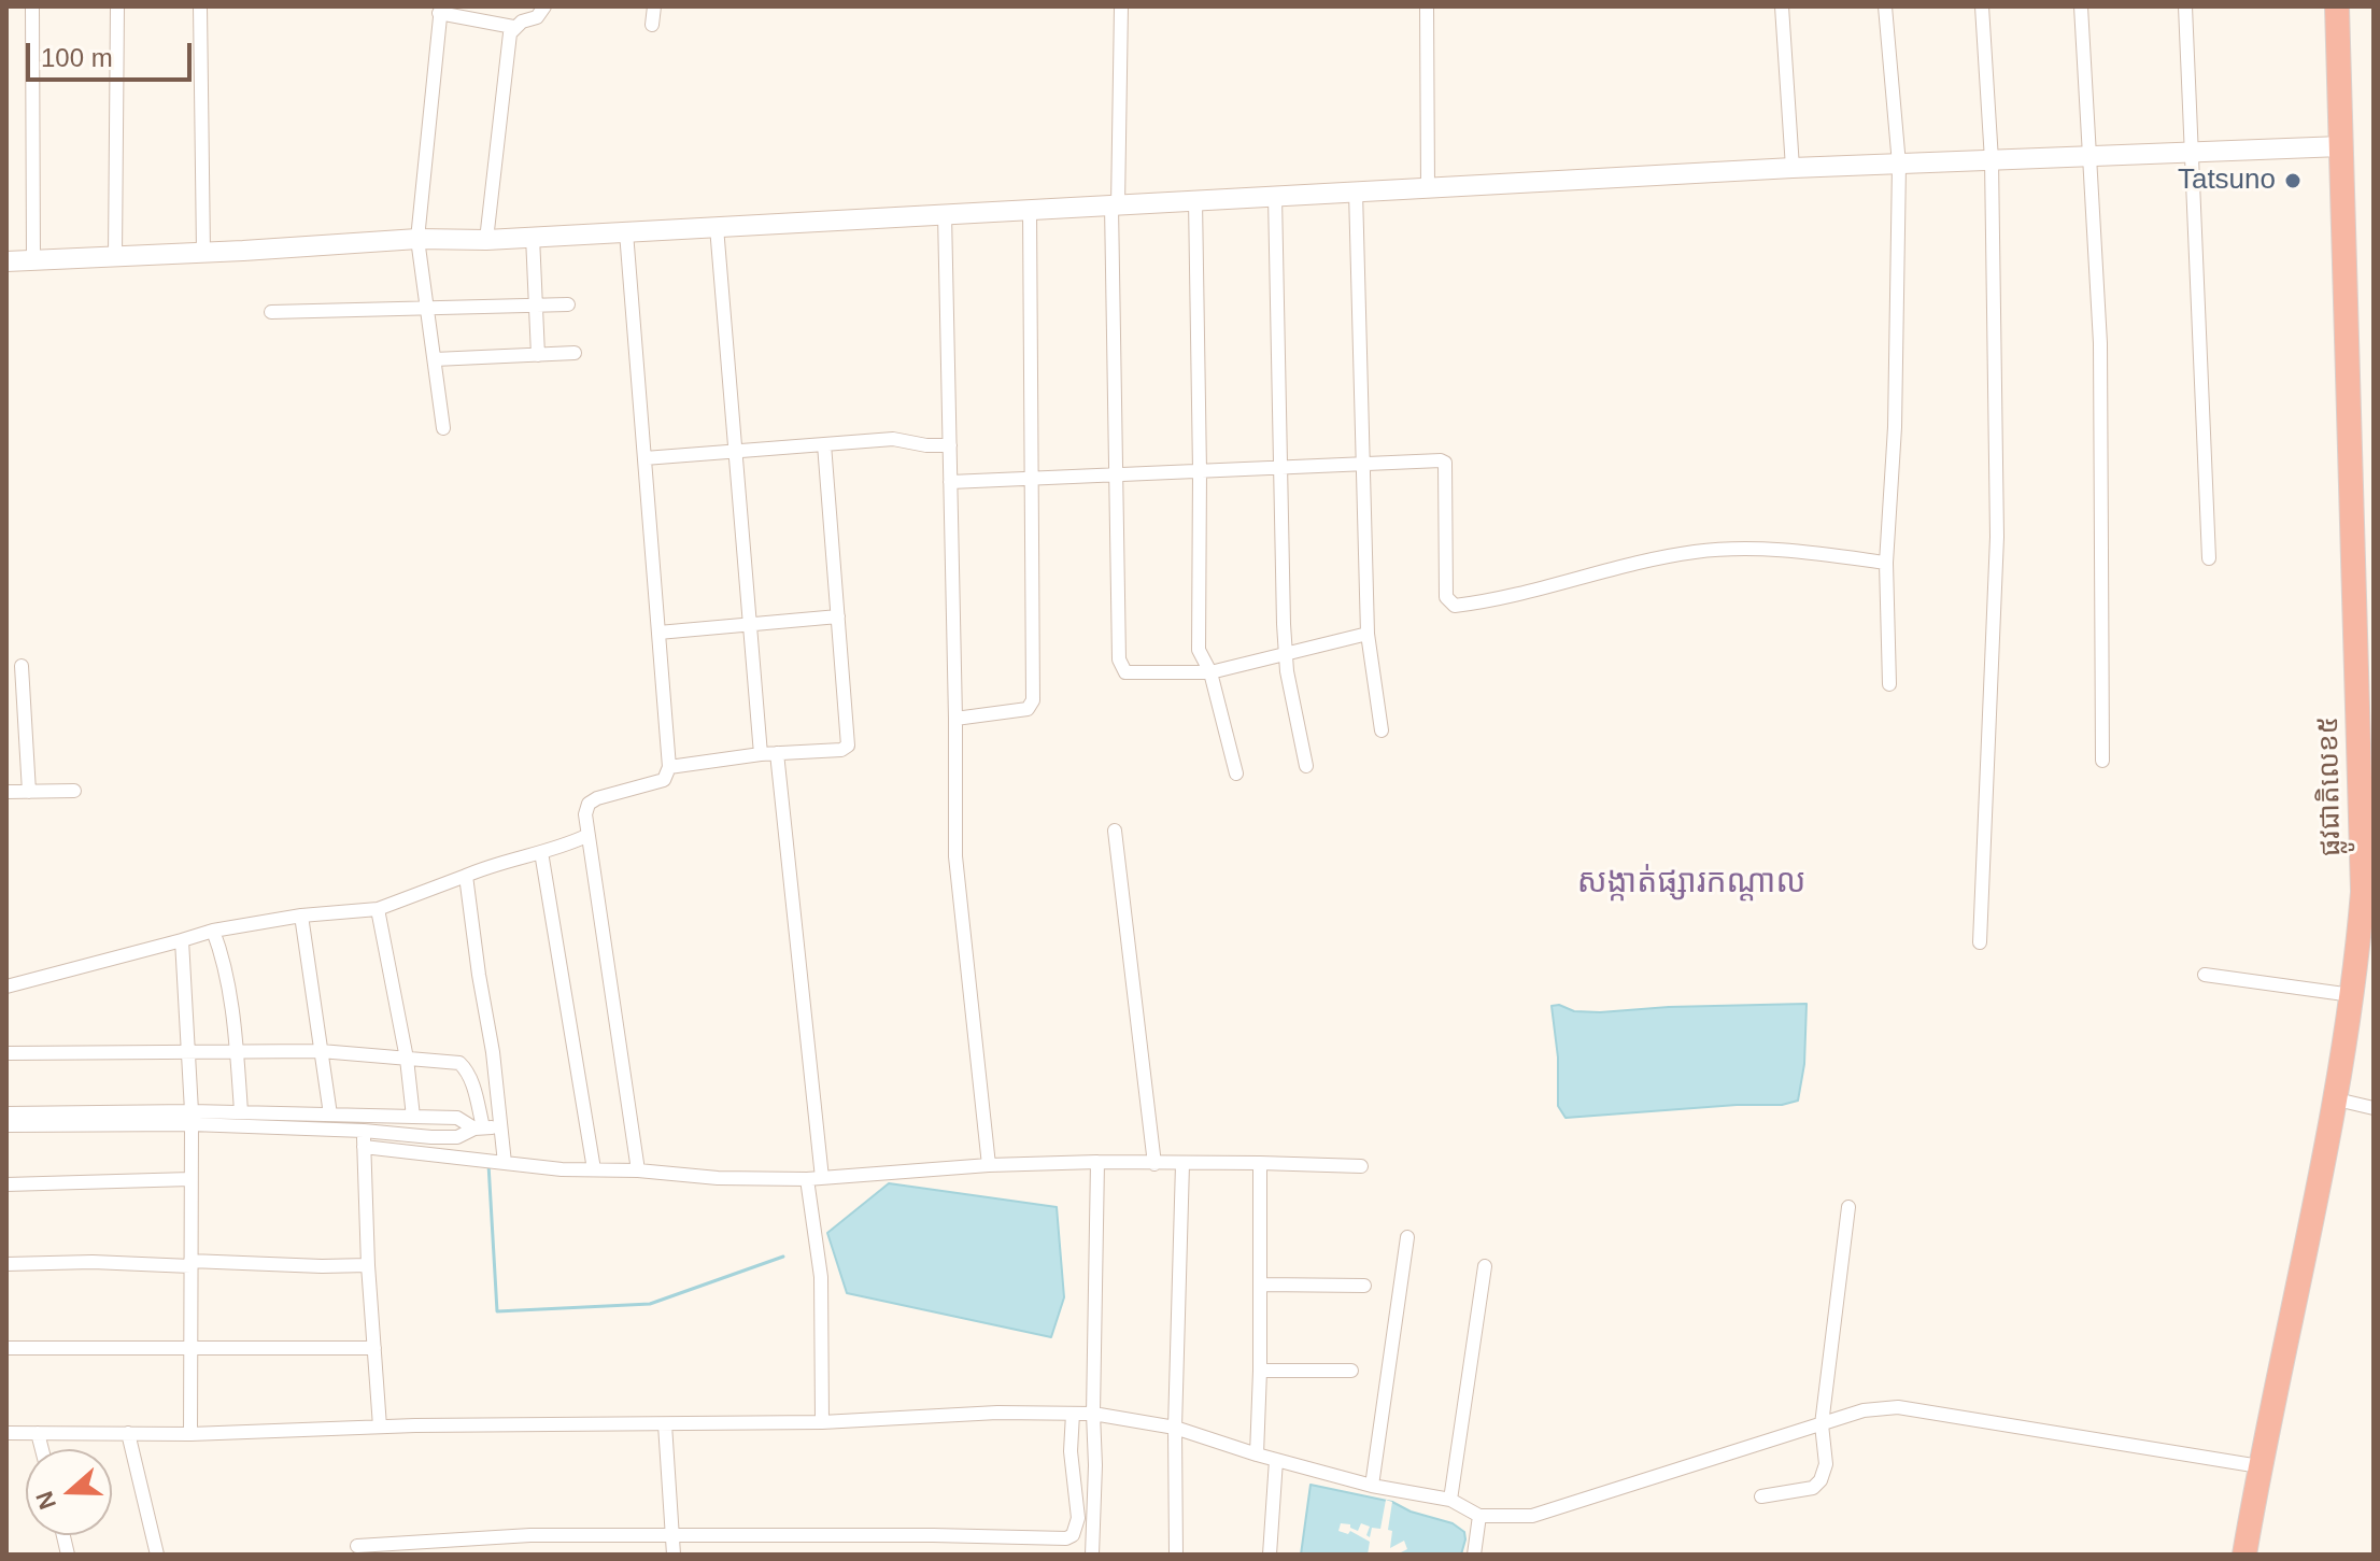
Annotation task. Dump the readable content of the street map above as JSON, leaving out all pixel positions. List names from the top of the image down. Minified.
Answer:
{"streets":{"highway":["ផ្លូវជាតិលេខ៥"]},"districts":["សង្កាត់ផ្សារកណ្ដាល"],"places":["Tatsuno"],"scale_bar":"100 m","north":"left"}
